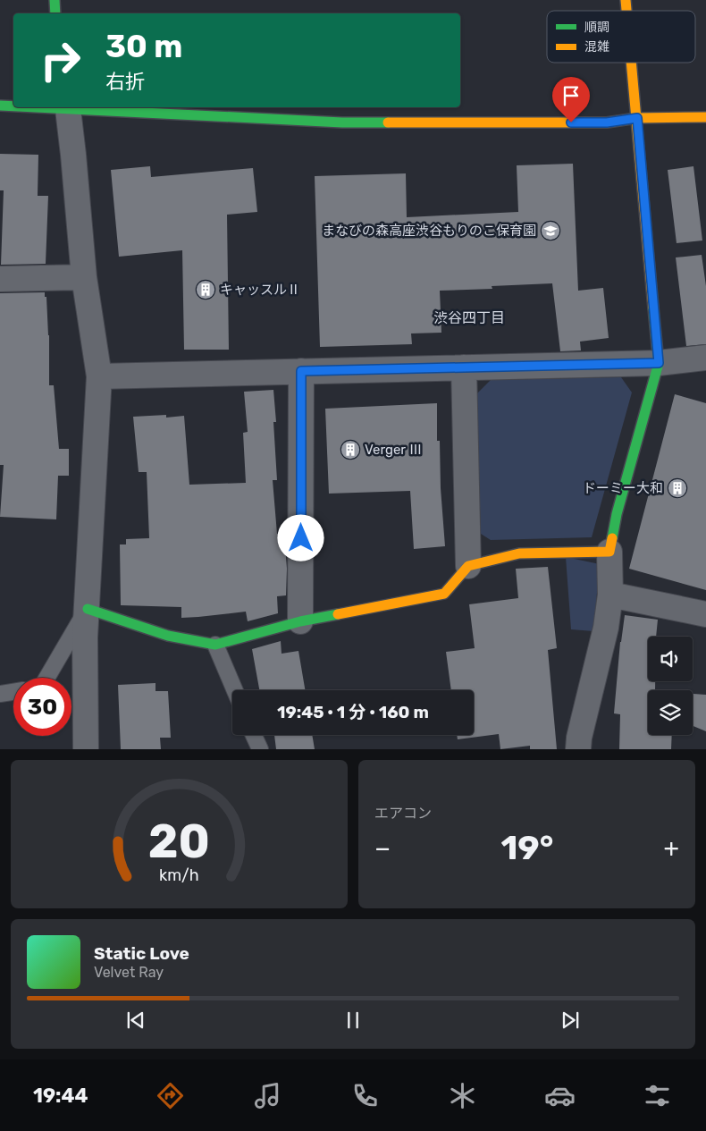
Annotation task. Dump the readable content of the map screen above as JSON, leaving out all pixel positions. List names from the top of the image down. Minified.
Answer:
{"districts":["渋谷四丁目"],"places":{"school or university":["まなびの森高座渋谷もりのこ保育園"],"building":["キャッスルⅡ","Verger Ⅲ","ドーミー大和"]},"legend":["順調","混雑"],"page":{"turn":["30 m","右折"],"limit":"30","trip":"19:45 · 1 分 · 160 m","tile":"エアコン","heat":["−","19°","+"],"song":["Static Love","Velvet Ray"],"tabs":"19:44","gauge":["20","km/h"]}}
